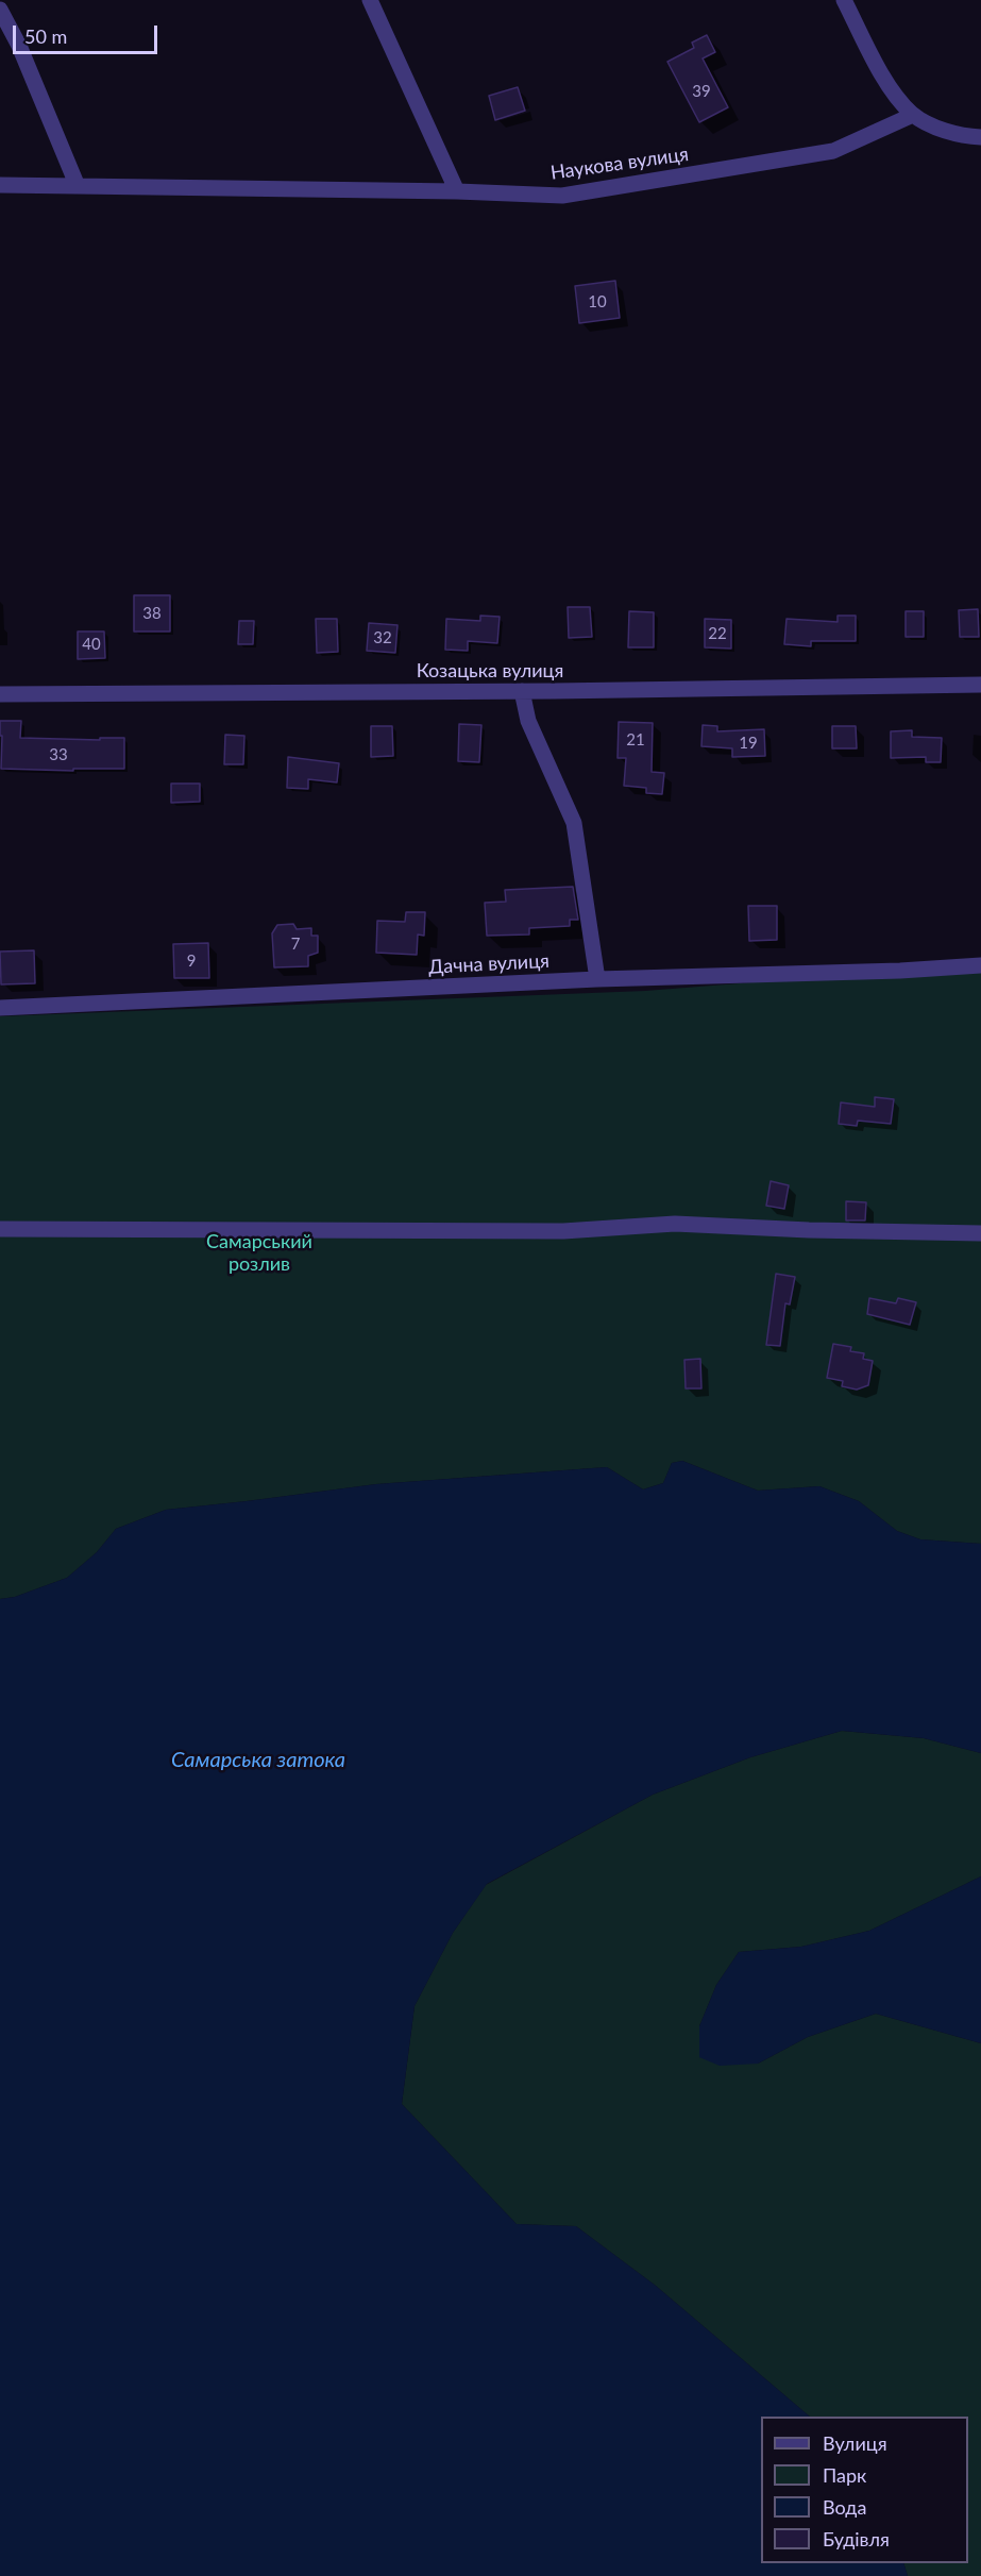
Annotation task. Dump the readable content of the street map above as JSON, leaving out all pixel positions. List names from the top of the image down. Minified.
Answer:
{"streets":{"street":["Наукова вулиця","Козацька вулиця","Дачна вулиця"]},"water":["Самарська затока"],"parks":["Самарський розлив"],"house_numbers":["39","10","38","22","32","40","21","19","33","7","9"],"legend":["Вулиця","Парк","Вода","Будівля"],"scale_bar":"50 m"}
